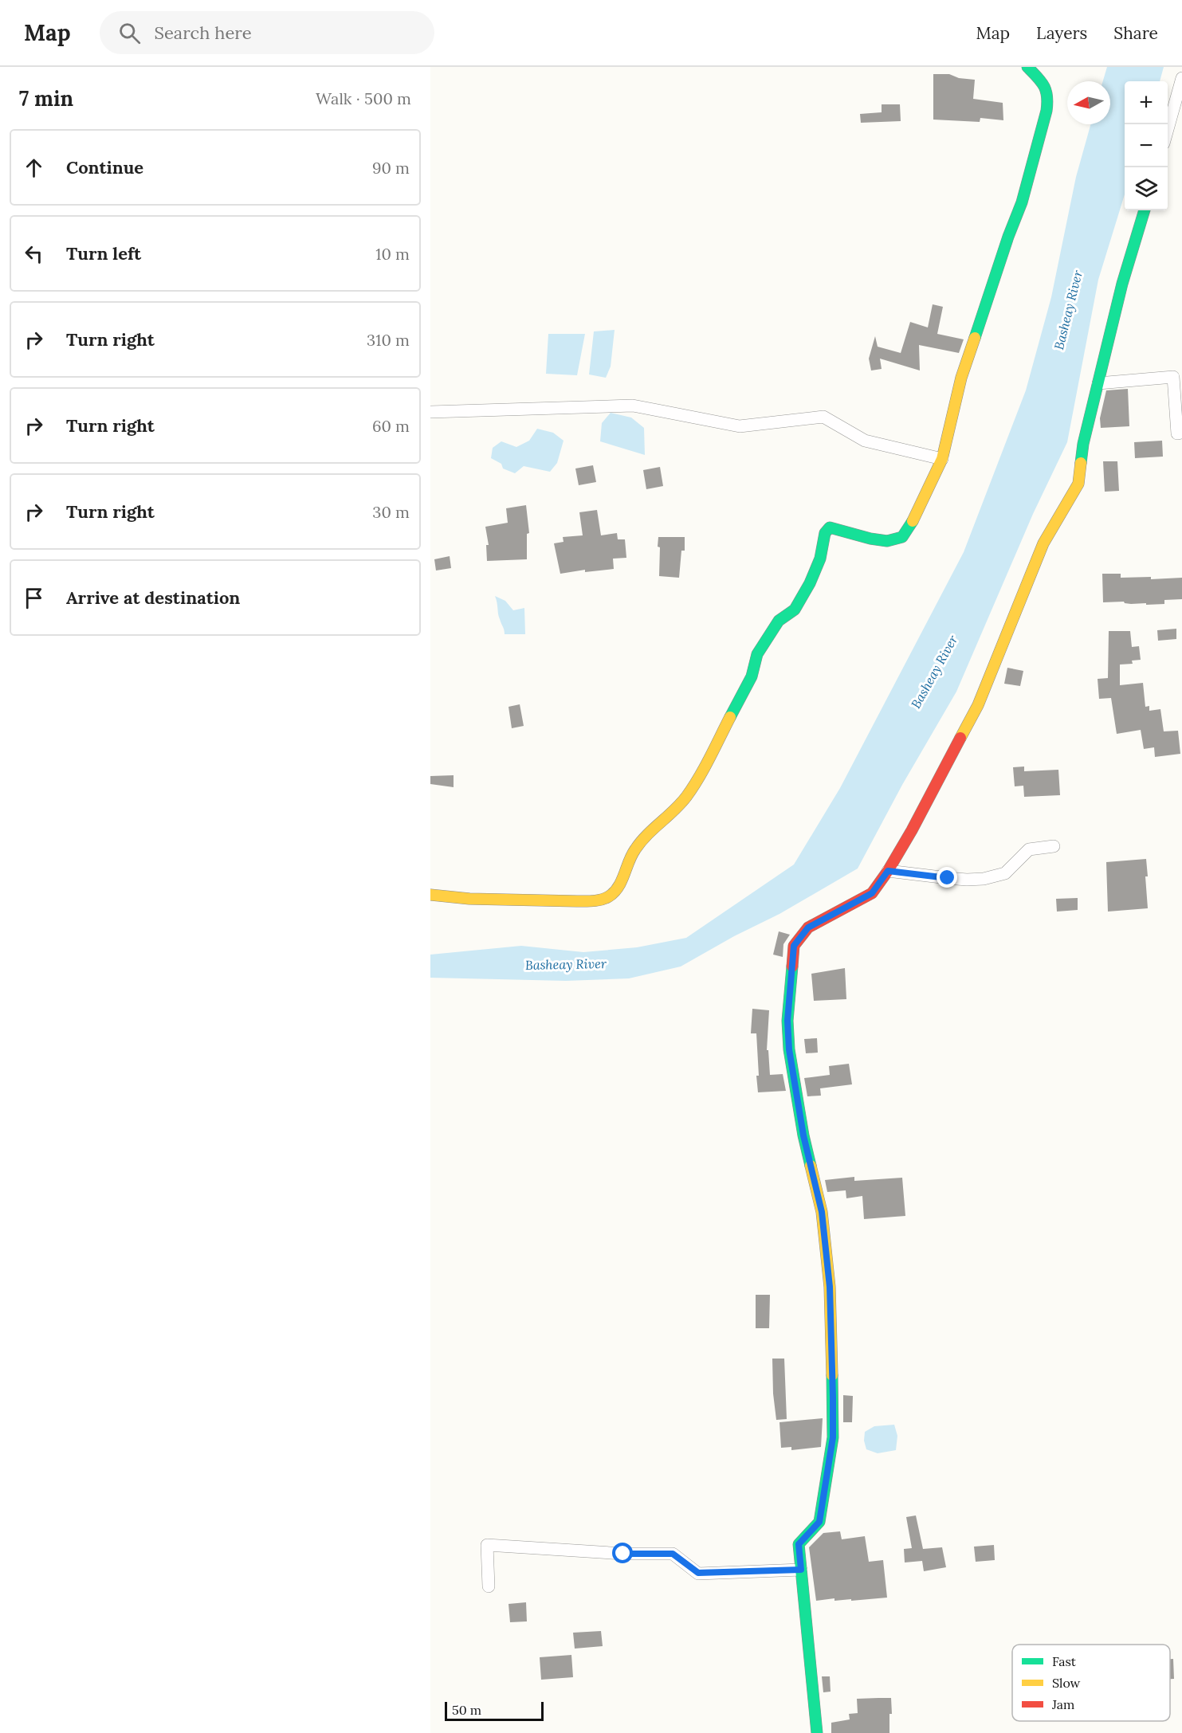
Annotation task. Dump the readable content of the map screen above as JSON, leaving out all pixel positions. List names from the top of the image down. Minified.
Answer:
{"water":["Basheay River"],"legend":["Fast","Slow","Jam"],"scale_bar":"50 m","north":"left","page":{"header":"Map","search":"Search here","nav":["Map","Layers","Share"],"heading":["7 min","Walk · 500 m"],"map_buttons":["+","−"],"list":[["Continue","90 m"],["Turn left","10 m"],["Turn right","310 m"],["Turn right","60 m"],["Turn right","30 m"],"Arrive at destination"],"scale":"50 m"}}
